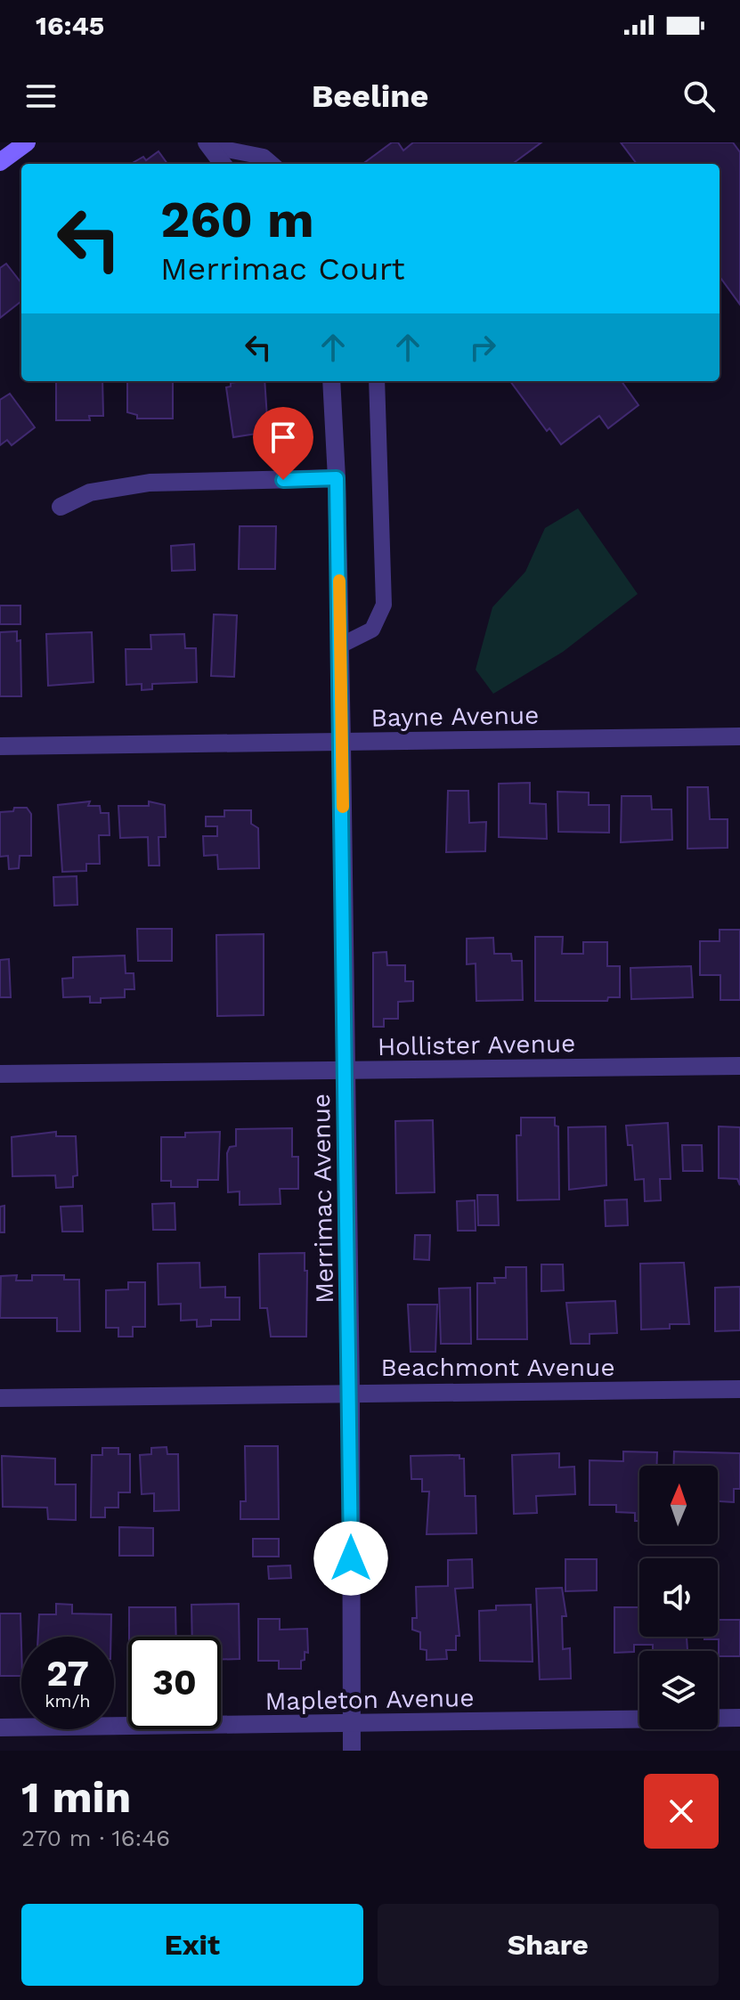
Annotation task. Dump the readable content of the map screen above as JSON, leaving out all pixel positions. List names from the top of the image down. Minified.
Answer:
{"streets":{"street":["Bayne Avenue","Hollister Avenue","Merrimac Avenue","Beachmont Avenue","Mapleton Avenue"]},"crossings":[["Bayne Avenue","Merrimac Avenue"],["Hollister Avenue","Merrimac Avenue"],["Merrimac Avenue","Beachmont Avenue"],["Merrimac Avenue","Mapleton Avenue"]],"north":"top","page":{"status":"16:45","header":"Beeline","turn":["260 m","Merrimac Court"],"speed":"27 km/h","limit":"30","heading":["1 min","270 m · 16:46"],"buttons":["Exit","Share"]}}
